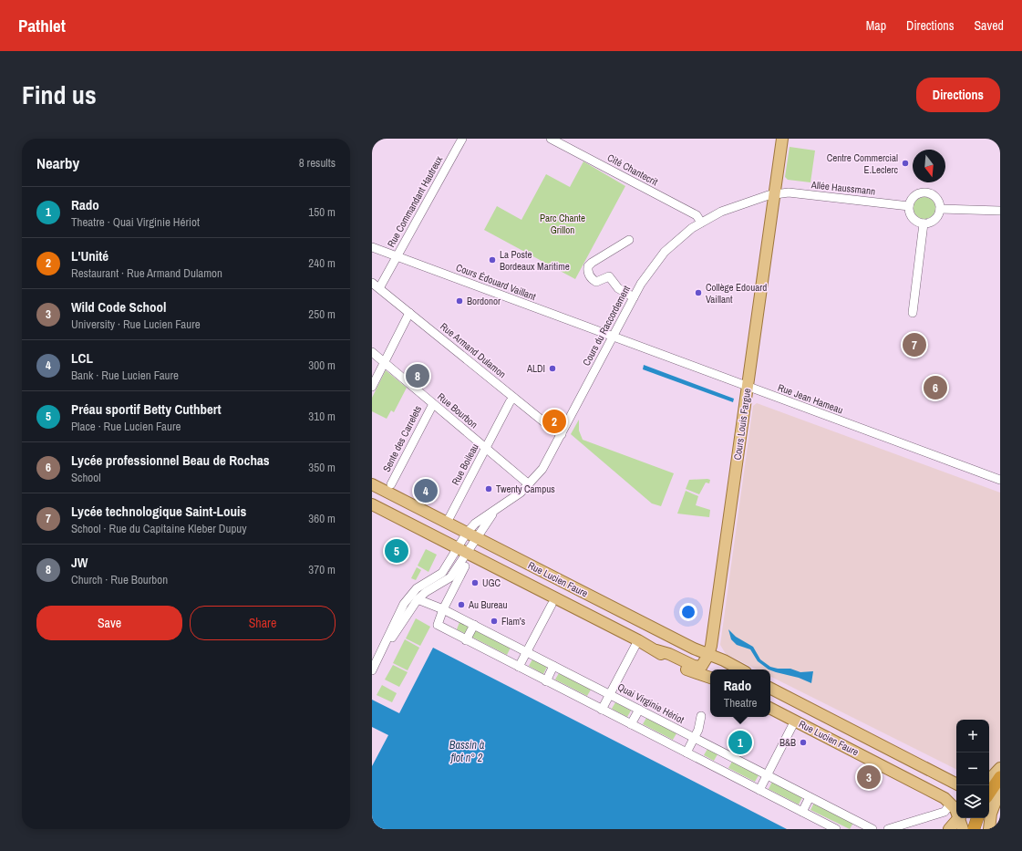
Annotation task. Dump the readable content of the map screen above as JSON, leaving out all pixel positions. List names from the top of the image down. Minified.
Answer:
{"streets":{"main road":["Cours Louis Fargue","Rue Lucien Faure"],"street":["Cité Chantecrit","Allée Haussmann","Rue Commandant Hautreux","Cours Édouard Vaillant","Cours du Raccordement","Rue Armand Dulamon","Rue Jean Hameau","Rue Bourbon","Sente des Carrelets","Rue Boileau","Quai Virginie Hériot"]},"crossings":[["Cité Chantecrit","Cours du Raccordement"],["Allée Haussmann","Cours du Raccordement"],["Allée Haussmann","Cours Louis Fargue"],["Rue Commandant Hautreux","Cours Édouard Vaillant"],["Rue Commandant Hautreux","Rue Armand Dulamon"],["Cours Édouard Vaillant","Cours du Raccordement"],["Cours Édouard Vaillant","Rue Jean Hameau"],["Cours du Raccordement","Rue Armand Dulamon"],["Cours du Raccordement","Rue Jean Hameau"],["Cours du Raccordement","Rue Bourbon"],["Cours du Raccordement","Cours Louis Fargue"],["Cours du Raccordement","Rue Lucien Faure"],["Rue Armand Dulamon","Rue Boileau"],["Rue Jean Hameau","Cours Louis Fargue"],["Rue Bourbon","Sente des Carrelets"],["Rue Bourbon","Rue Boileau"],["Cours Louis Fargue","Rue Lucien Faure"],["Rue Boileau","Rue Lucien Faure"]],"water":["Bassin à flot n° 2"],"parks":["Parc Chante Grillon"],"places":["Centre Commercial E.Leclerc","La Poste Bordeaux Maritime","Collège Edouard Vaillant","Bordonor","ALDI","Twenty Campus","UGC","Au Bureau","Flam's","B&B"],"north":"bottom","page":{"header":"Pathlet","nav":["Map","Directions","Saved"],"title":"Find us","buttons":["Directions",["Save","Share"]],"heading":["Nearby","8 results"],"list":[{"mark":"1","name":"Rado","note":"Theatre · Quai Virginie Hériot","value":"150 m"},{"mark":"2","name":"L'Unité","note":"Restaurant · Rue Armand Dulamon","value":"240 m"},{"mark":"3","name":"Wild Code School","note":"University · Rue Lucien Faure","value":"250 m"},{"mark":"4","name":"LCL","note":"Bank · Rue Lucien Faure","value":"300 m"},{"mark":"5","name":"Préau sportif Betty Cuthbert","note":"Place · Rue Lucien Faure","value":"310 m"},{"mark":"6","name":"Lycée professionnel Beau de Rochas","note":"School","value":"350 m"},{"mark":"7","name":"Lycée technologique Saint-Louis","note":"School · Rue du Capitaine Kleber Dupuy","value":"360 m"},{"mark":"8","name":"JW","note":"Church · Rue Bourbon","value":"370 m"}],"pins":["7","8","6","2","4","5","1","3"],"popup":["Rado","Theatre"],"map_buttons":["+","−"]}}
